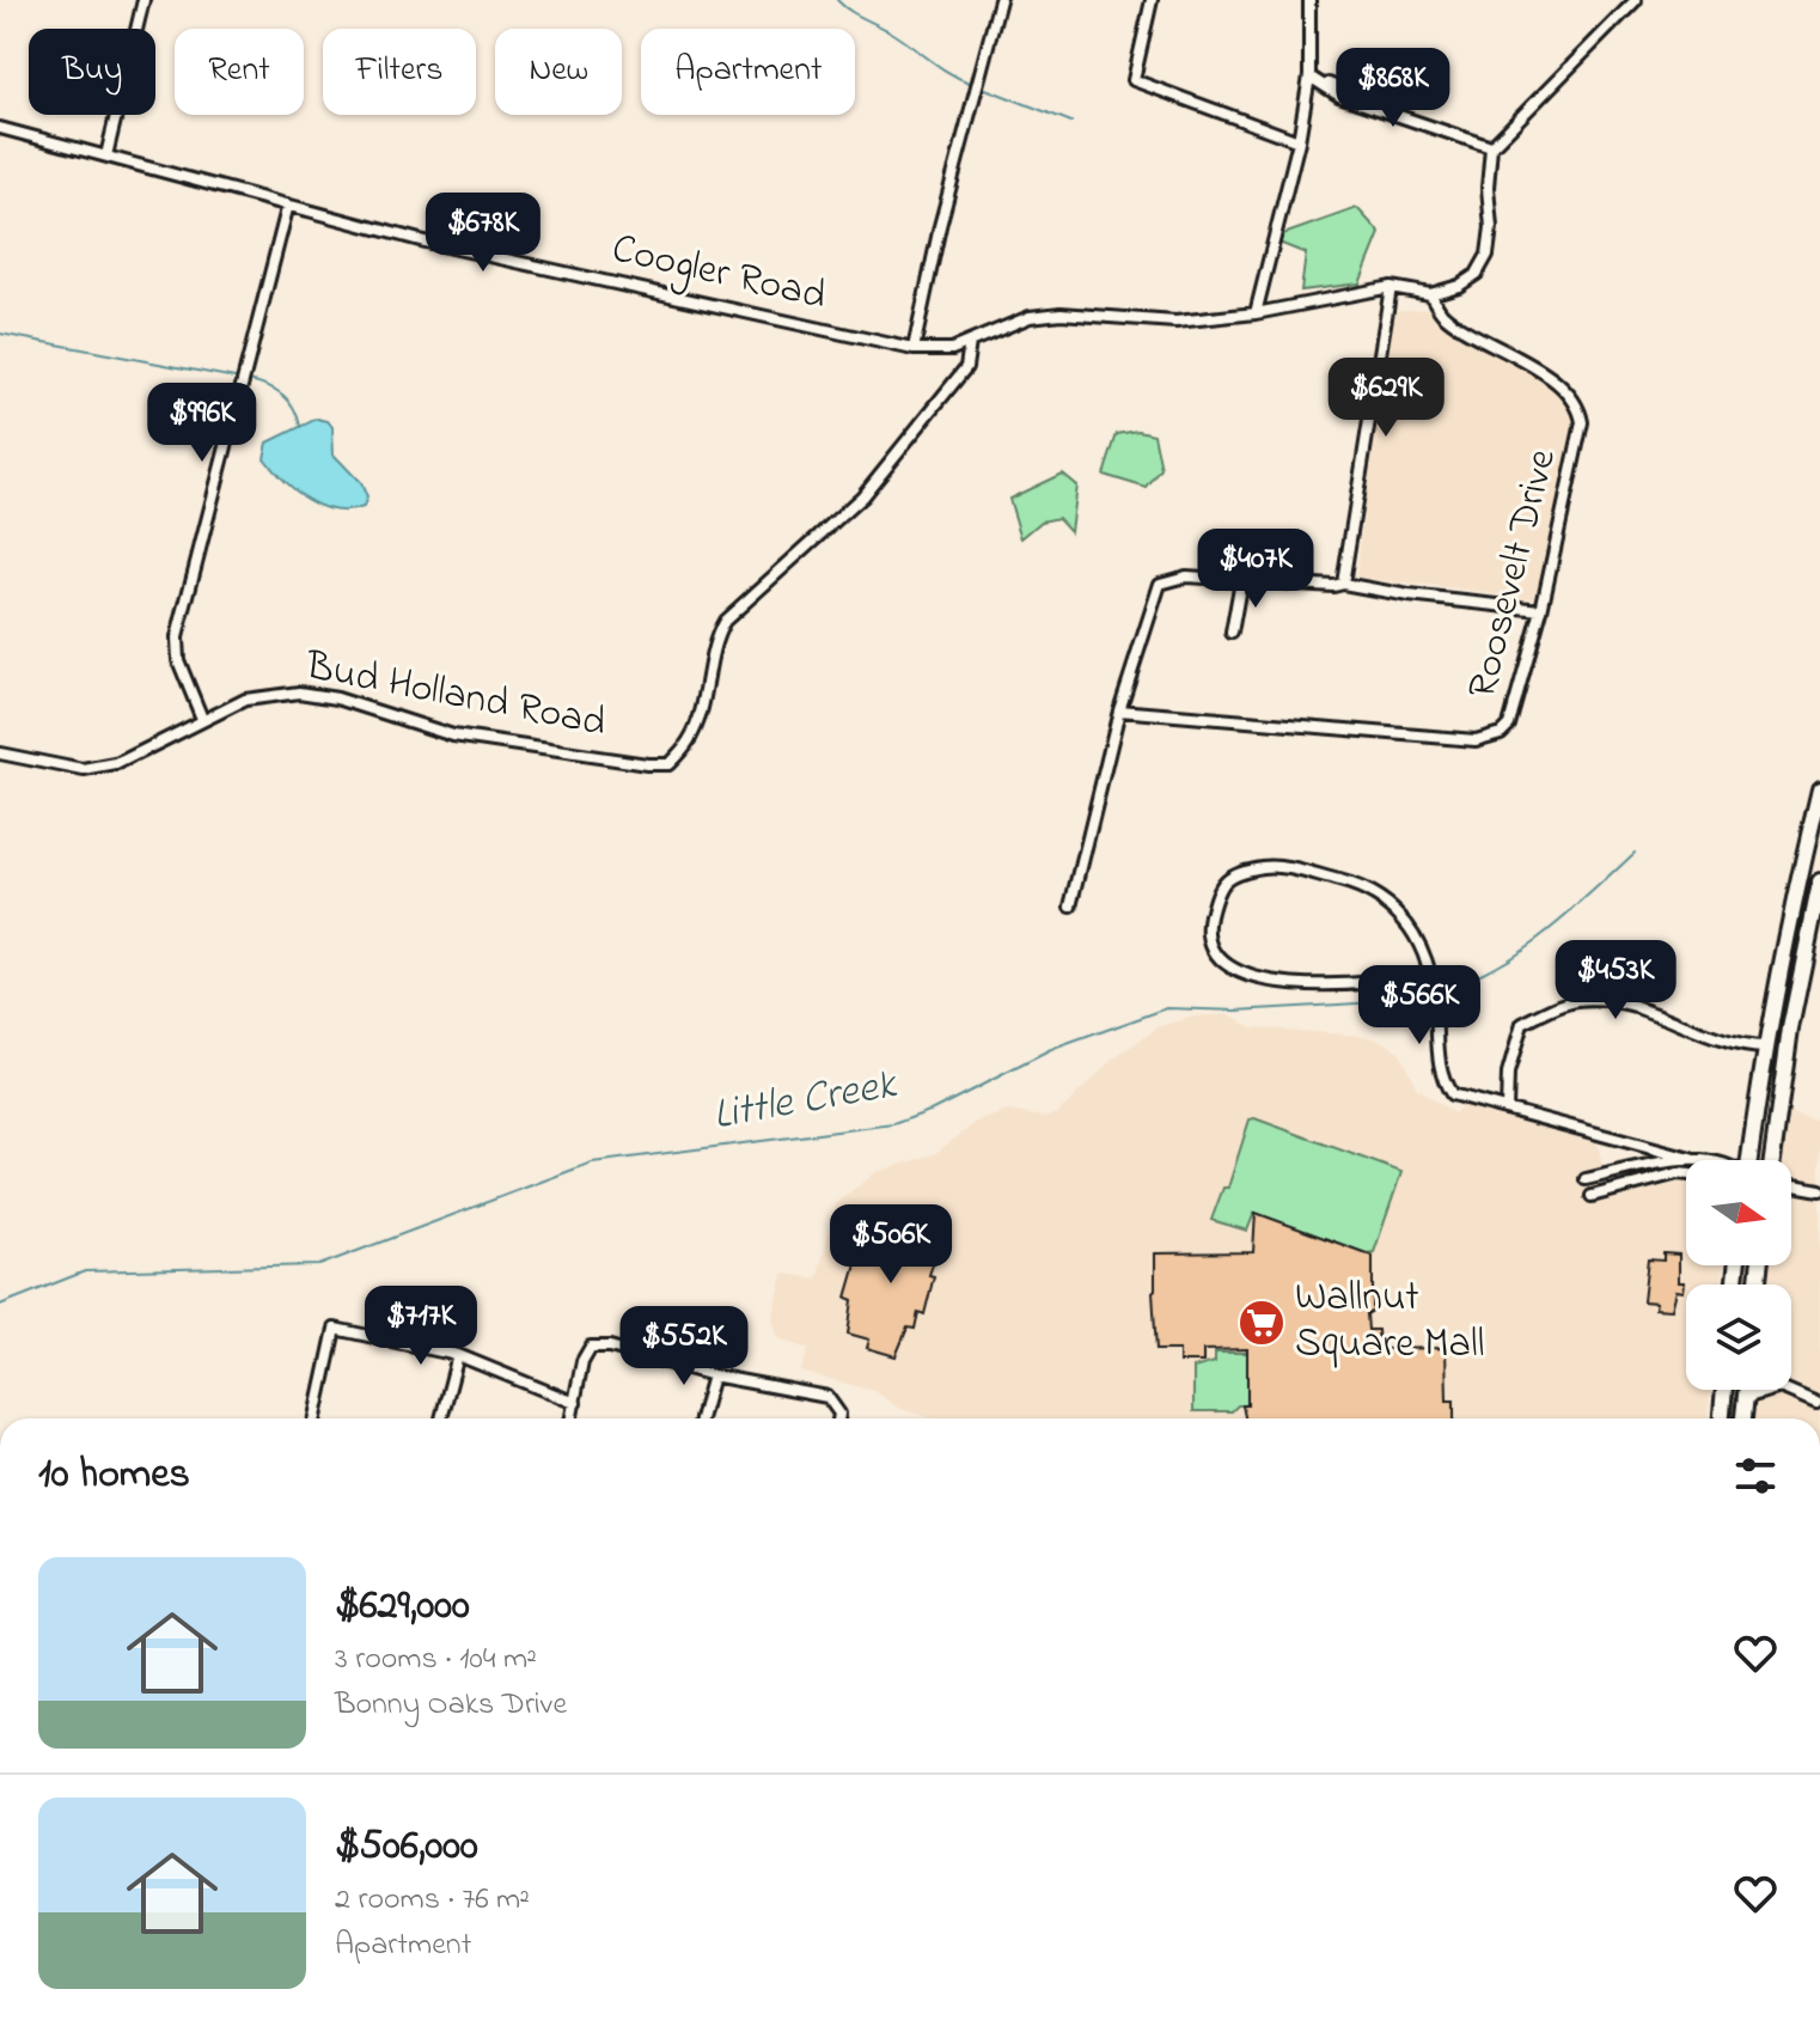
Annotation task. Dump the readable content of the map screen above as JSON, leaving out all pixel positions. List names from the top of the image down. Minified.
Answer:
{"streets":{"street":["Coogler Road","Roosevelt Drive","Bud Holland Road"]},"crossings":[["Coogler Road","Roosevelt Drive"],["Coogler Road","Bud Holland Road"]],"water":["Little Creek"],"places":{"supermarket":["Wallnut Square Mall"]},"north":"right","page":{"chip":["Buy","Rent","Filters","New","Apartment"],"price":["$868K","$678K","$629K","$996K","$407K","$453K","$566K","$506K","$717K","$552K"],"heading":"10 homes","list":[{"name":"$629,000","note":"3 rooms · 104 m² · Bonny Oaks Drive"},{"name":"$506,000","note":"2 rooms · 76 m² · Apartment"}]}}
